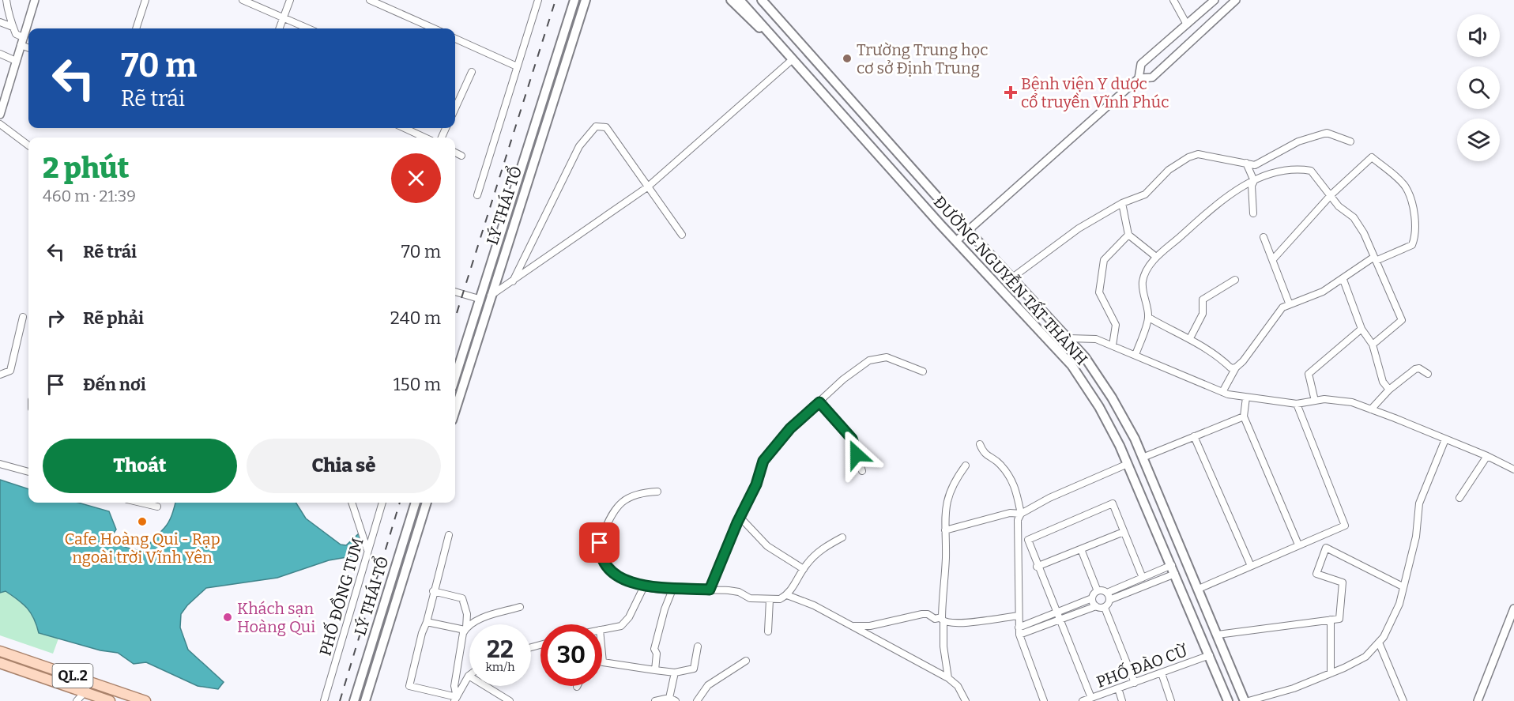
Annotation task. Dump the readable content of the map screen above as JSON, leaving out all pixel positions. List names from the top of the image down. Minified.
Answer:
{"streets":{"main road":["LÝ THÁI TỔ","ĐƯỜNG NGUYỄN TẤT THÀNH","QL.2"],"street":["PHỐ ĐỒNG TUM","PHỐ ĐÀO CỪ"]},"crossings":[["ĐƯỜNG NGUYỄN TẤT THÀNH","PHỐ ĐÀO CỪ"]],"places":{"other":["Trường Trung học cơ sở Định Trung","Cafe Hoàng Qui - Rạp ngoài trời Vĩnh Yên","Khách sạn Hoàng Qui"],"health":["Bệnh viện Y dược cổ truyền Vĩnh Phúc"]},"page":{"turn":["70 m","Rẽ trái"],"heading":["2 phút","460 m · 21:39"],"list":[{"name":"Rẽ trái","value":"70 m"},{"name":"Rẽ phải","value":"240 m"},{"name":"Đến nơi","value":"150 m"}],"buttons":["Thoát","Chia sẻ"],"speed":"22 km/h","limit":"30"}}
